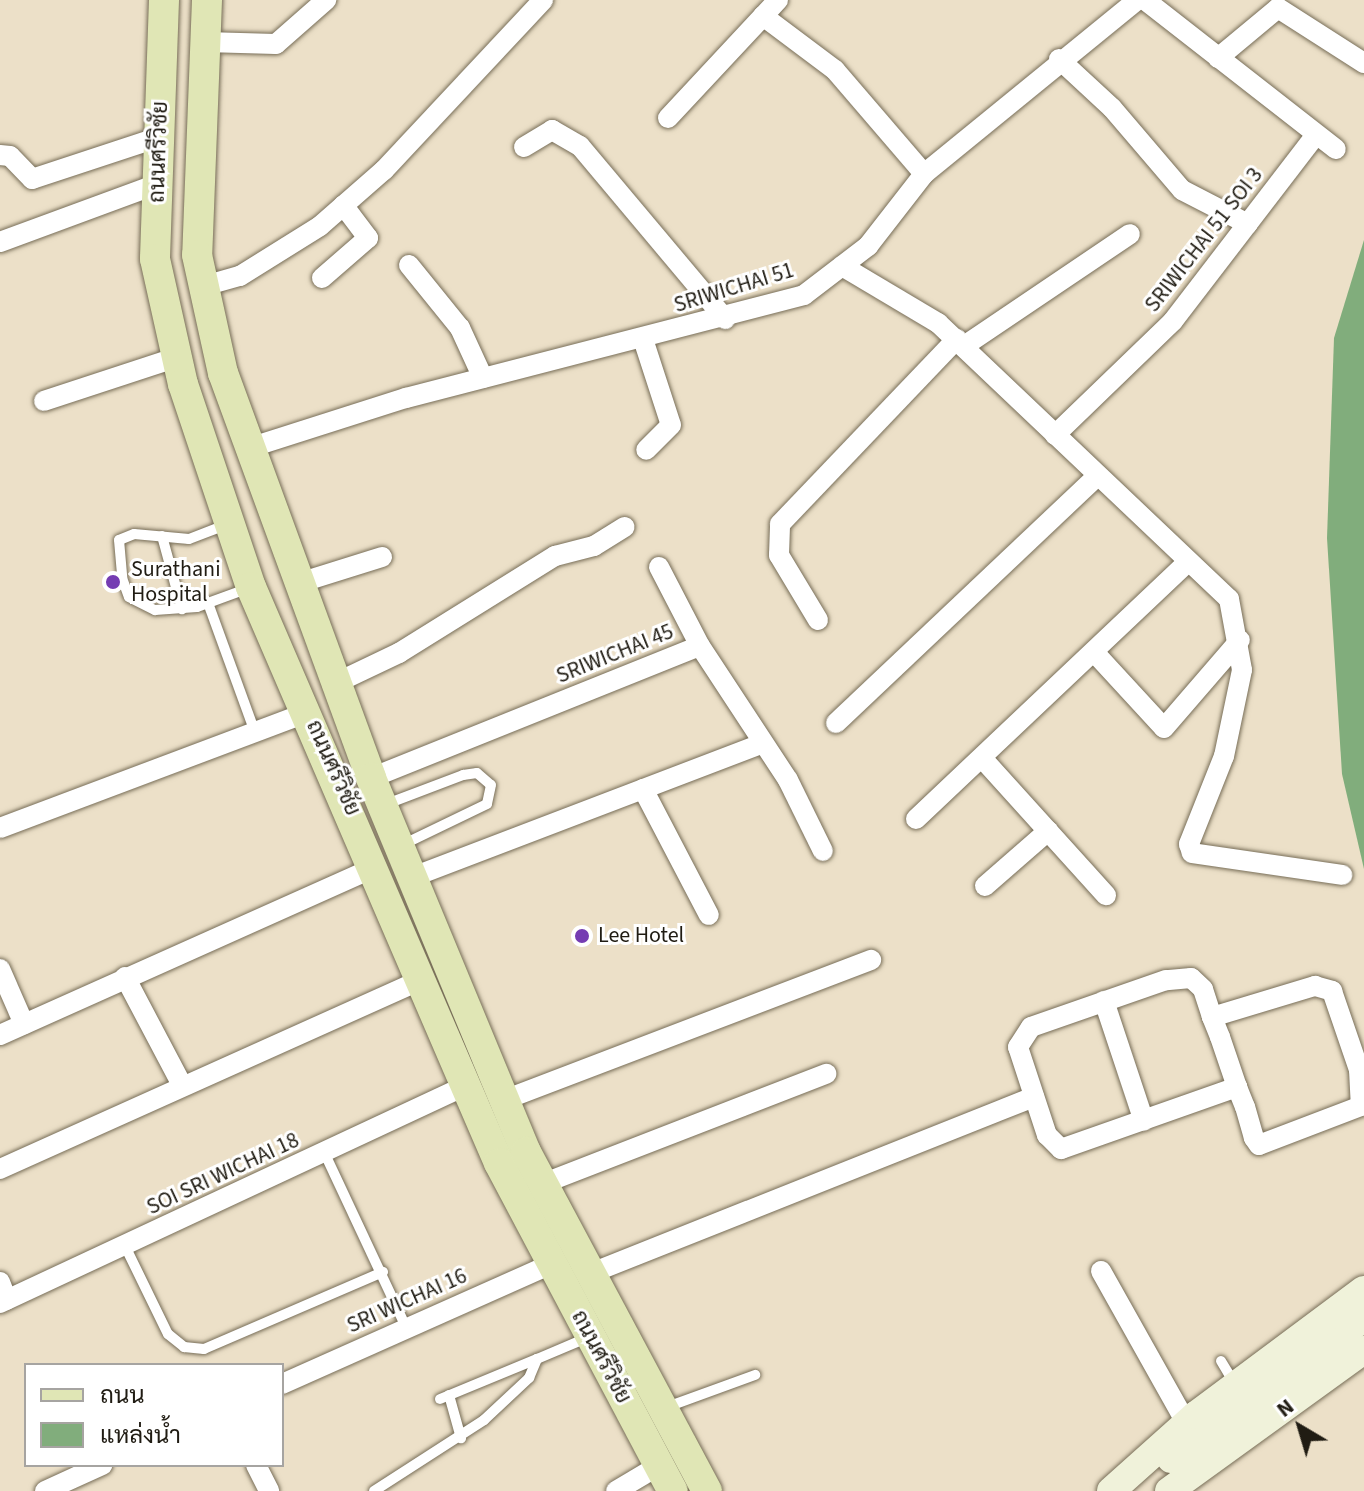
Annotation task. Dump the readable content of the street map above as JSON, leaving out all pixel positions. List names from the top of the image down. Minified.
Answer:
{"streets":{"main road":["ถนนศรีวิชัย"],"street":["SRIWICHAI 51 SOI 3","SRIWICHAI 51","SRIWICHAI 45","SOI SRI WICHAI 18","SRI WICHAI 16"]},"crossings":[["ถนนศรีวิชัย","SRIWICHAI 51"],["ถนนศรีวิชัย","SRIWICHAI 45"],["ถนนศรีวิชัย","SOI SRI WICHAI 18"],["ถนนศรีวิชัย","SRI WICHAI 16"]],"places":["Surathani Hospital","Lee Hotel"],"legend":["ถนน","แหล่งน้ำ"],"north":"top left"}
